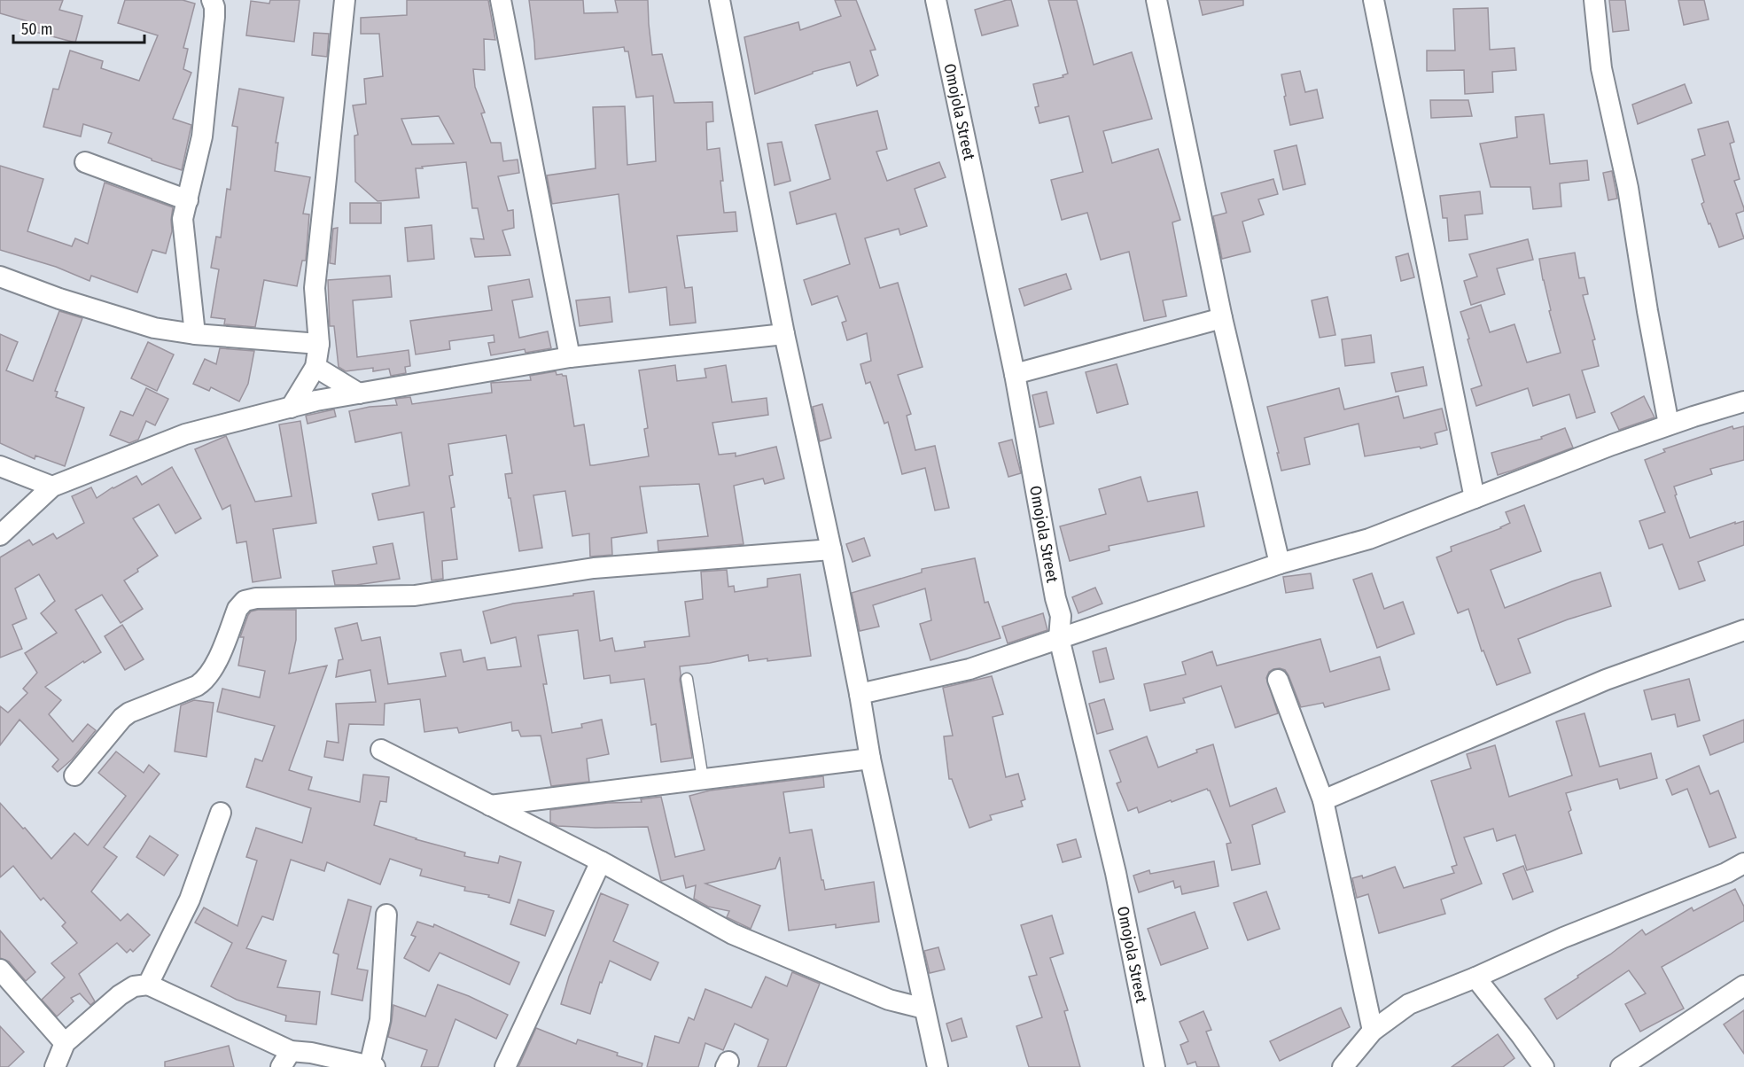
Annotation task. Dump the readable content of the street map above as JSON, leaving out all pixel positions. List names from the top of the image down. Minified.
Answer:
{"streets":{"street":["Omojola Street"]},"scale_bar":"50 m"}
